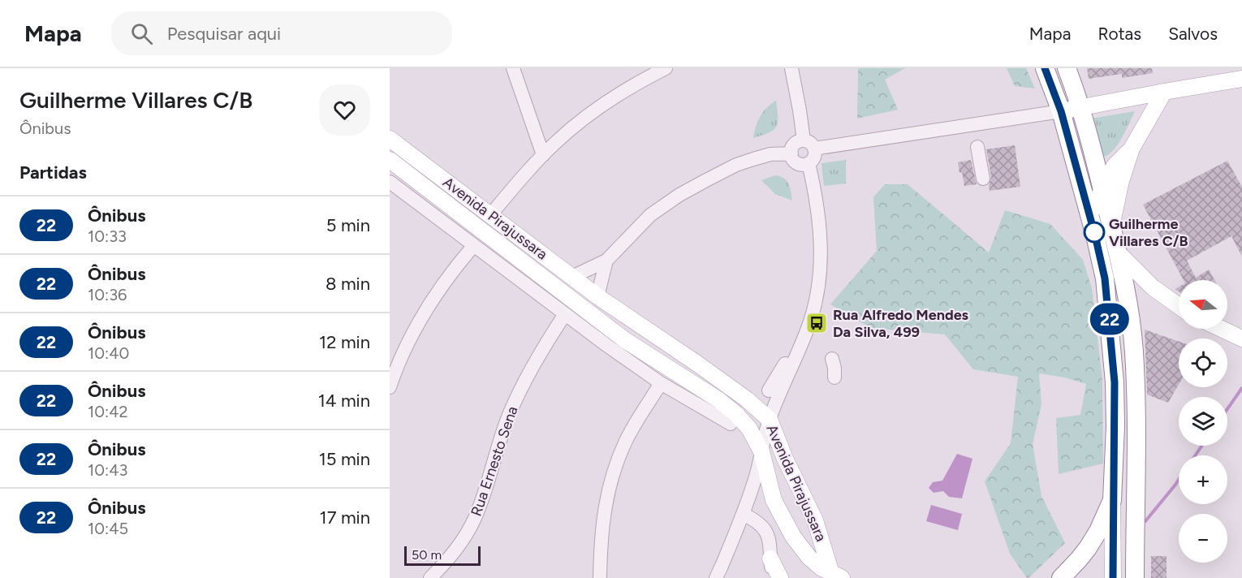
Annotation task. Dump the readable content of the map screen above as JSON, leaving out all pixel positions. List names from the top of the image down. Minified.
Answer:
{"streets":{"main road":["Avenida Pirajussara"],"street":["Rua Ernesto Sena"]},"places":{"other":["Guilherme Villares C/B"],"bus stop":["Rua Alfredo Mendes Da Silva, 499"]},"lines":["bus line 22"],"scale_bar":"50 m","north":"left","page":{"header":"Mapa","search":"Pesquisar aqui","nav":["Mapa","Rotas","Salvos"],"heading":[["Guilherme Villares C/B","Ônibus"],"Partidas"],"on_map":"22","list":[{"mark":"22","name":"Ônibus","note":"10:33","value":"5 min"},{"mark":"22","name":"Ônibus","note":"10:36","value":"8 min"},{"mark":"22","name":"Ônibus","note":"10:40","value":"12 min"},{"mark":"22","name":"Ônibus","note":"10:42","value":"14 min"},{"mark":"22","name":"Ônibus","note":"10:43","value":"15 min"},{"mark":"22","name":"Ônibus","note":"10:45","value":"17 min"}],"map_buttons":["+","−"],"scale":"50 m"}}
